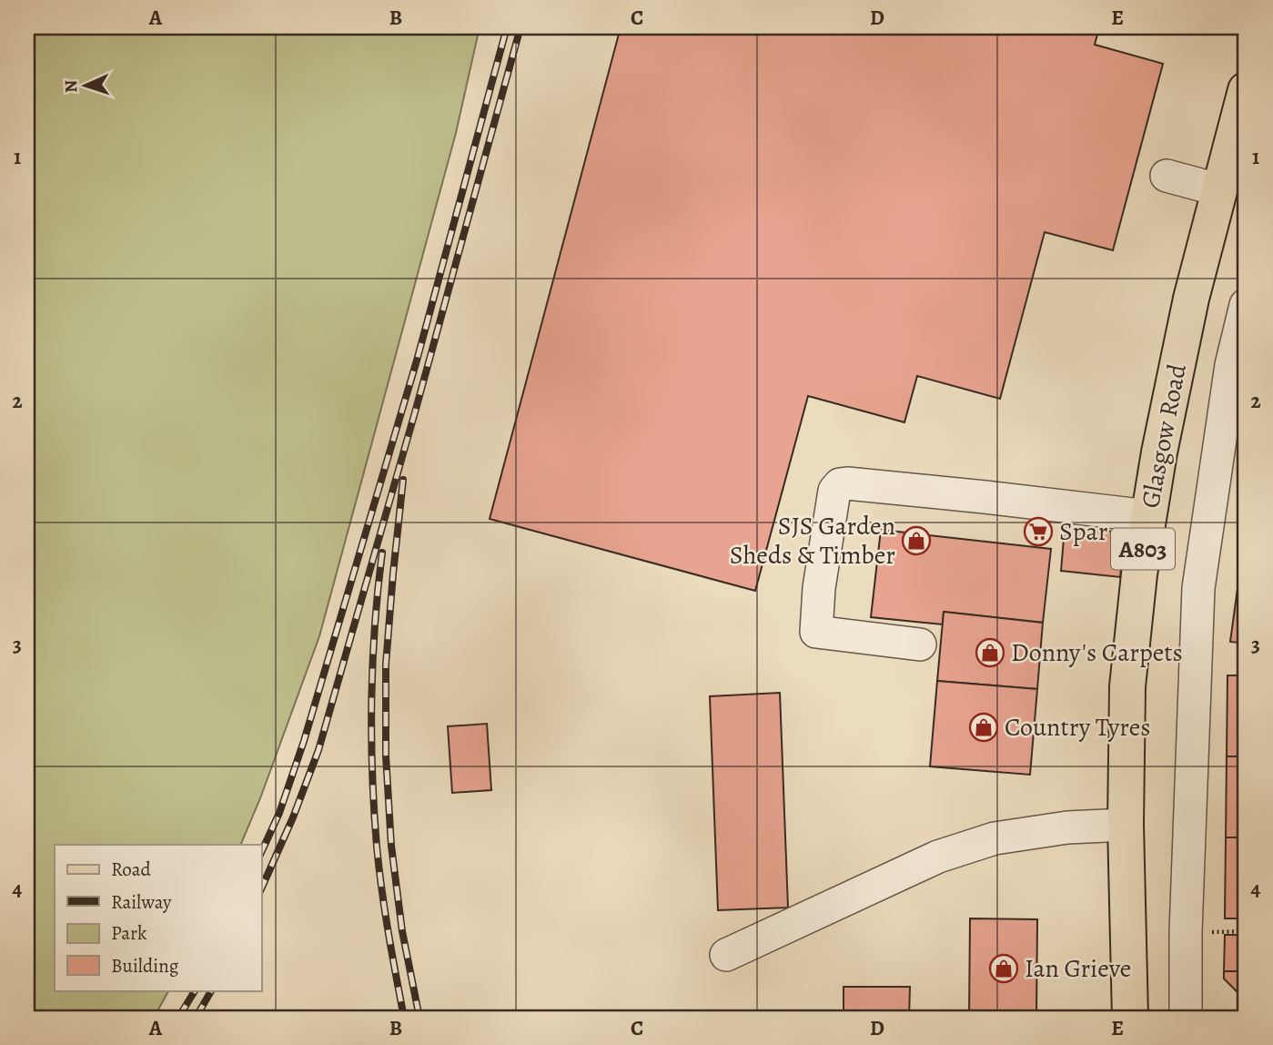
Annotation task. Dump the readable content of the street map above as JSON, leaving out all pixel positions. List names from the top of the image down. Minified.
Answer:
{"streets":{"main road":["Glasgow Road","A803"]},"places":{"supermarket":["Spar"],"shop":["SJS Garden Sheds & Timber","Donny's Carpets","Country Tyres","Ian Grieve"]},"legend":["Road","Railway","Park","Building"],"north":"left","grid":{"columns":["A","B","C","D","E"],"rows":["1","2","3","4"]}}
